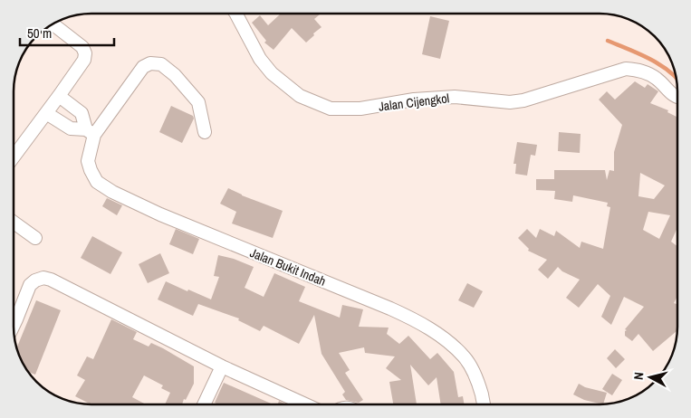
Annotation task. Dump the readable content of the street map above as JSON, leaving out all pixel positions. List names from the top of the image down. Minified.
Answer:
{"streets":{"street":["Jalan Cijengkol","Jalan Bukit Indah"]},"scale_bar":"50 m","north":"left"}
